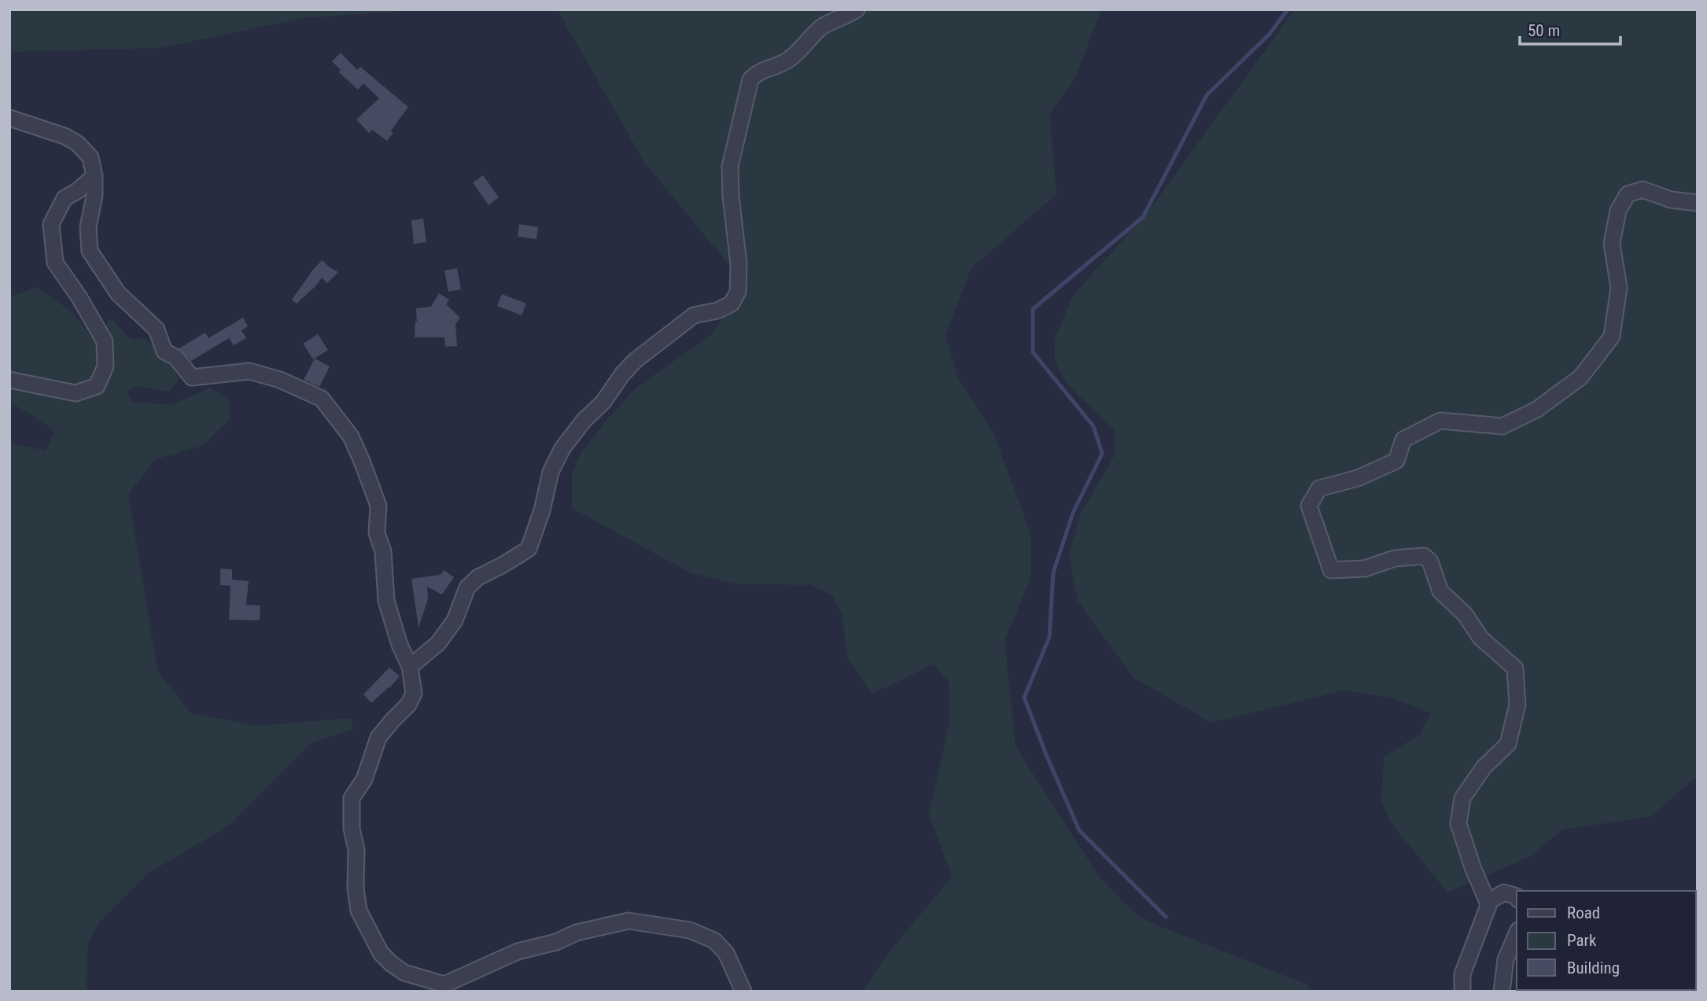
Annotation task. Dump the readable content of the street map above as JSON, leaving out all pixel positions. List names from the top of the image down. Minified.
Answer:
{"legend":["Road","Park","Building"],"scale_bar":"50 m"}
